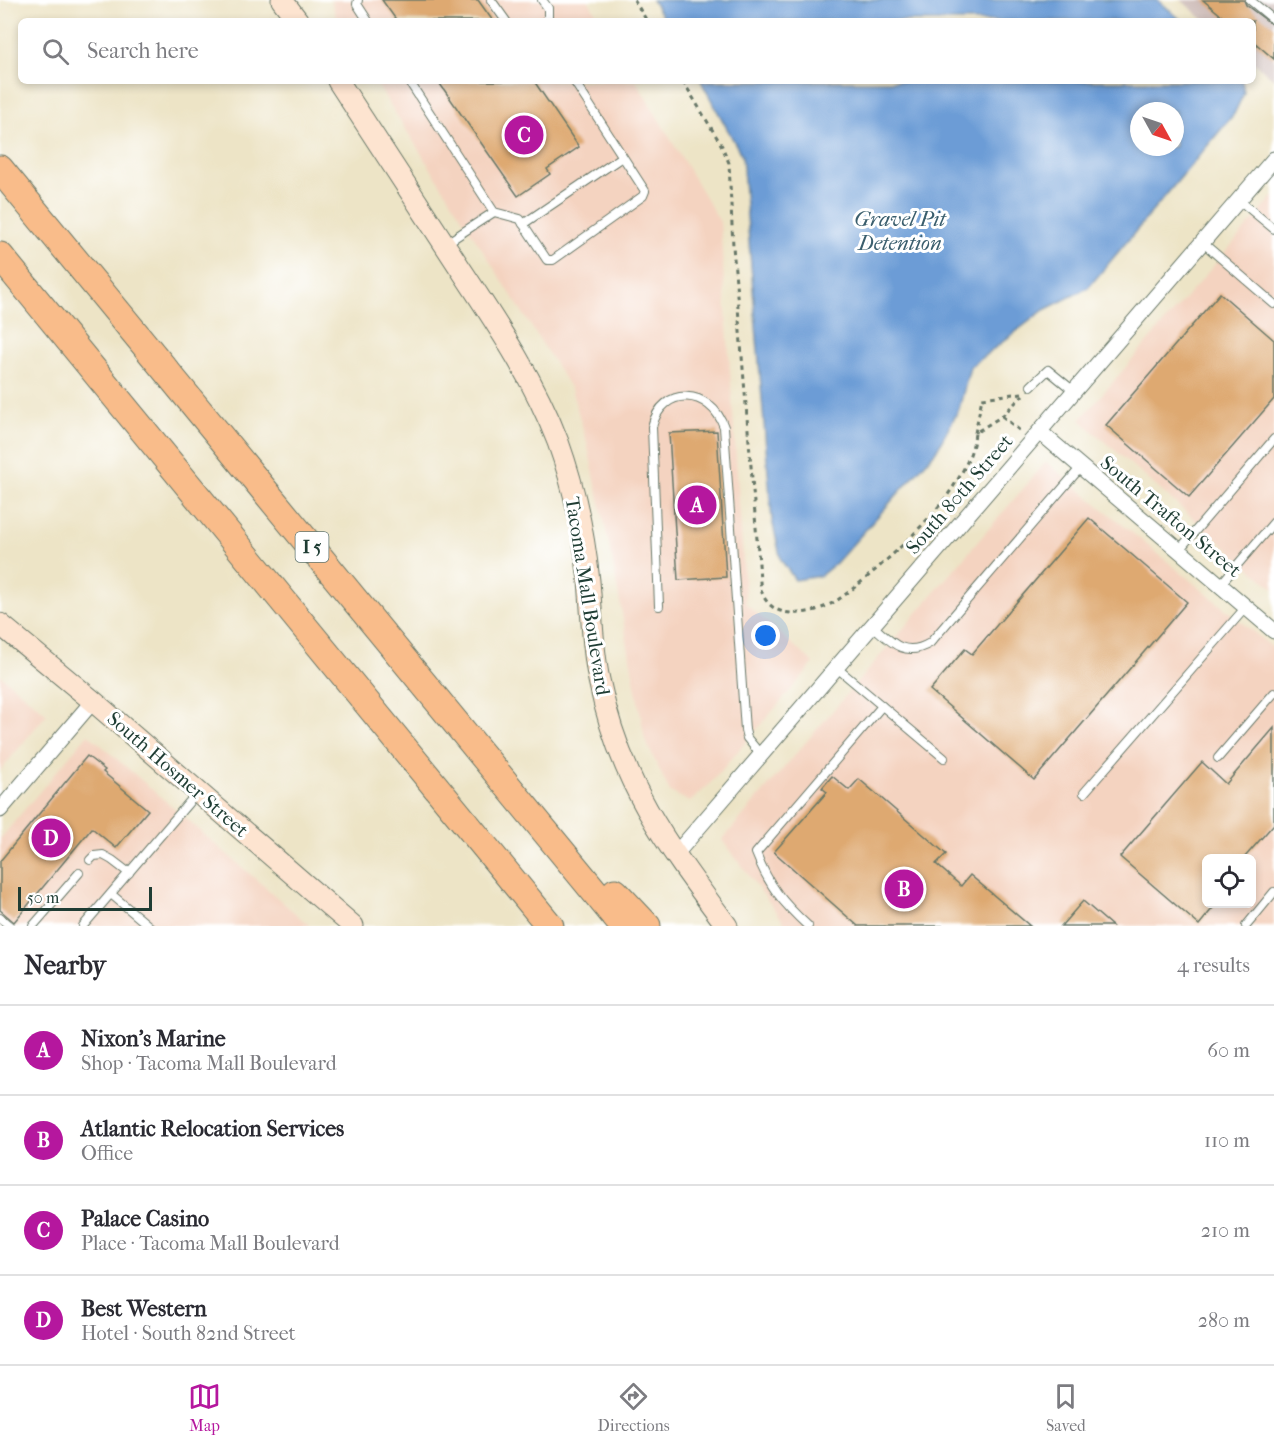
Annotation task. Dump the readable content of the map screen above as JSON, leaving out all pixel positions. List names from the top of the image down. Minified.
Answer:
{"streets":{"highway":["I 5"],"main road":["Tacoma Mall Boulevard","South Hosmer Street"],"street":["South 80th Street","South Trafton Street"]},"crossings":[["South 80th Street","South Trafton Street"],["South 80th Street","Tacoma Mall Boulevard"]],"water":["Gravel Pit Detention"],"scale_bar":"50 m","north":"bottom right","page":{"search":"Search here","pins":["C","A","D","B"],"scale":"50 m","heading":["Nearby","4 results"],"list":[{"mark":"A","name":"Nixon's Marine","note":"Shop · Tacoma Mall Boulevard","value":"60 m"},{"mark":"B","name":"Atlantic Relocation Services","note":"Office","value":"110 m"},{"mark":"C","name":"Palace Casino","note":"Place · Tacoma Mall Boulevard","value":"210 m"},{"mark":"D","name":"Best Western","note":"Hotel · South 82nd Street","value":"280 m"}],"nav":["Map","Directions","Saved"]}}
